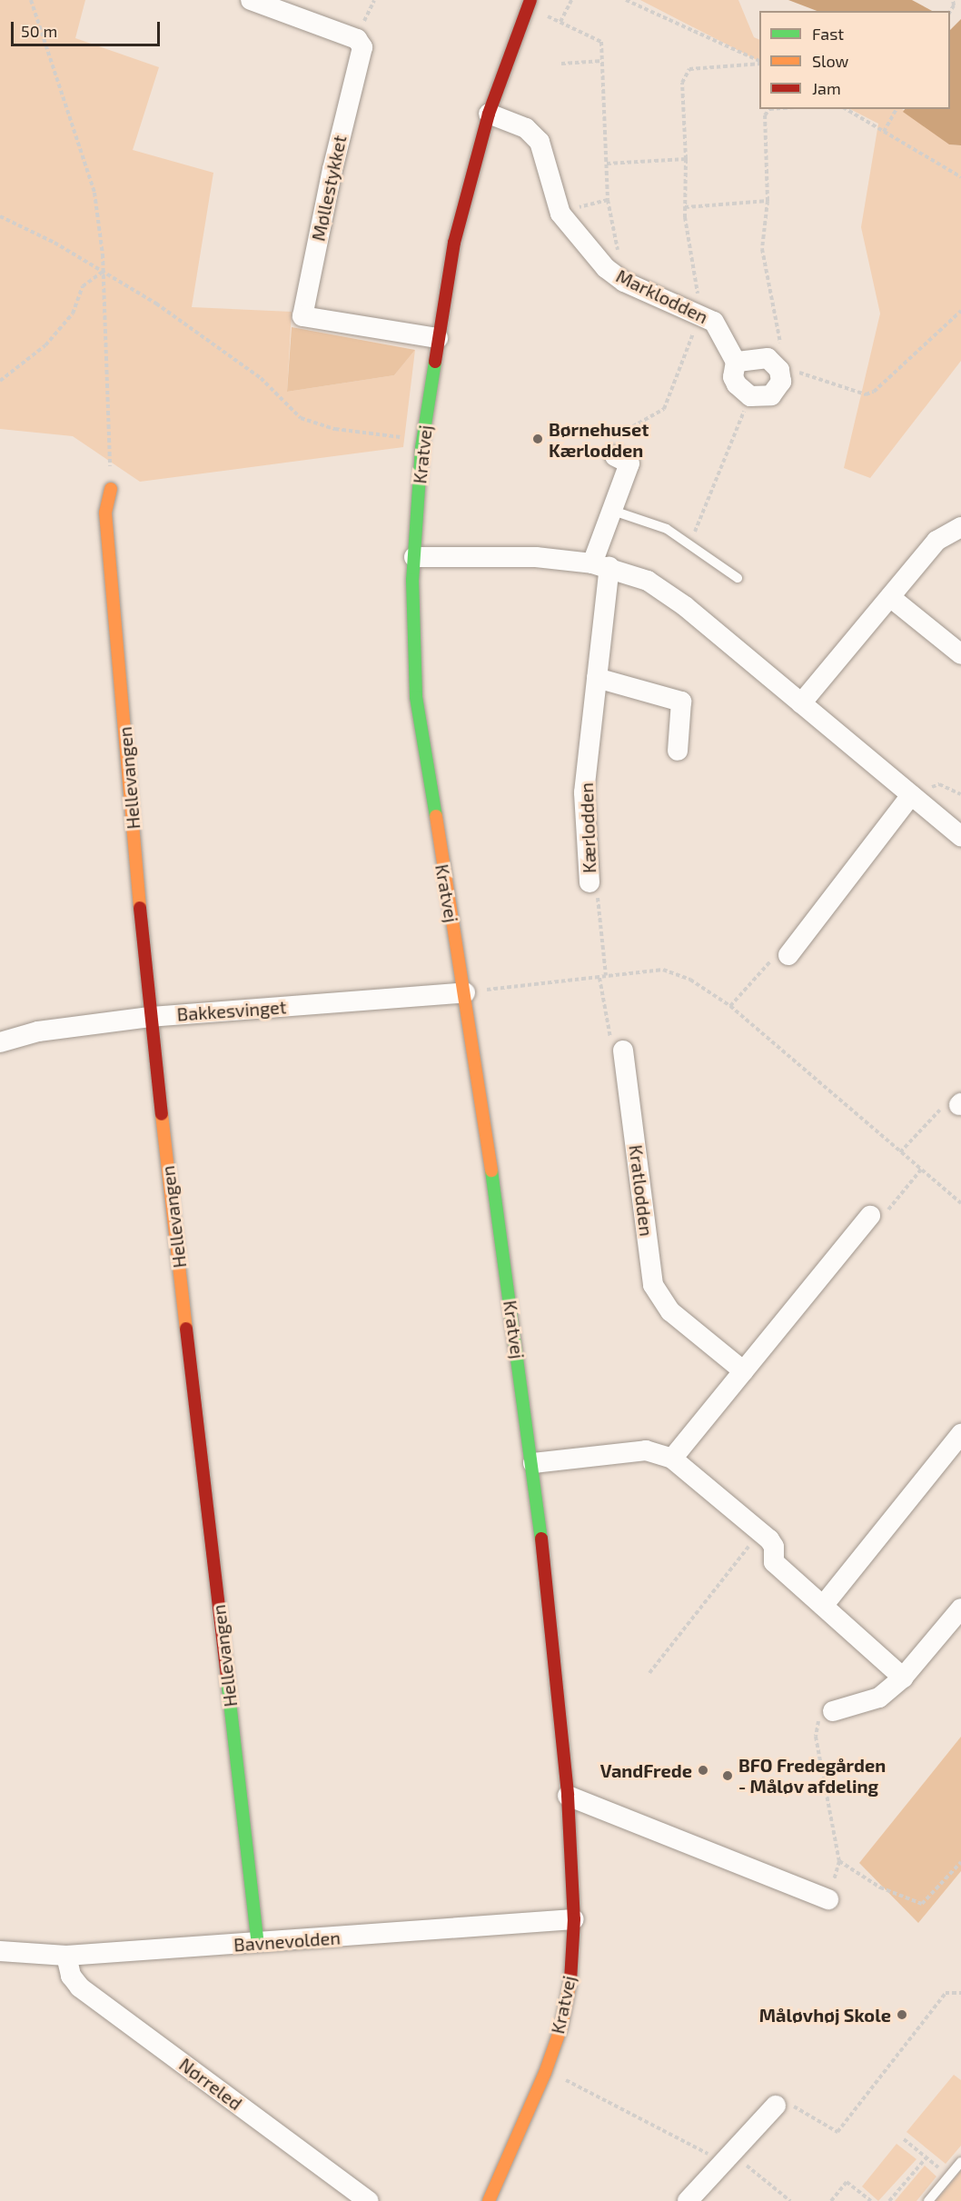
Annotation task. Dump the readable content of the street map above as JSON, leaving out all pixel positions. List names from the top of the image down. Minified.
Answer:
{"streets":{"street":["Møllestykket","Marklodden","Kratvej","Hellevangen","Kærlodden","Bakkesvinget","Kratlodden","Bavnevolden","Nørreled"]},"crossings":[["Møllestykket","Kratvej"],["Marklodden","Kratvej"],["Kratvej","Bakkesvinget"],["Kratvej","Bavnevolden"],["Hellevangen","Bakkesvinget"],["Hellevangen","Bavnevolden"],["Bavnevolden","Nørreled"]],"places":["Børnehuset Kærlodden","VandFrede","BFO Fredegården - Måløv afdeling","Måløvhøj Skole"],"legend":["Fast","Slow","Jam"],"scale_bar":"50 m"}
